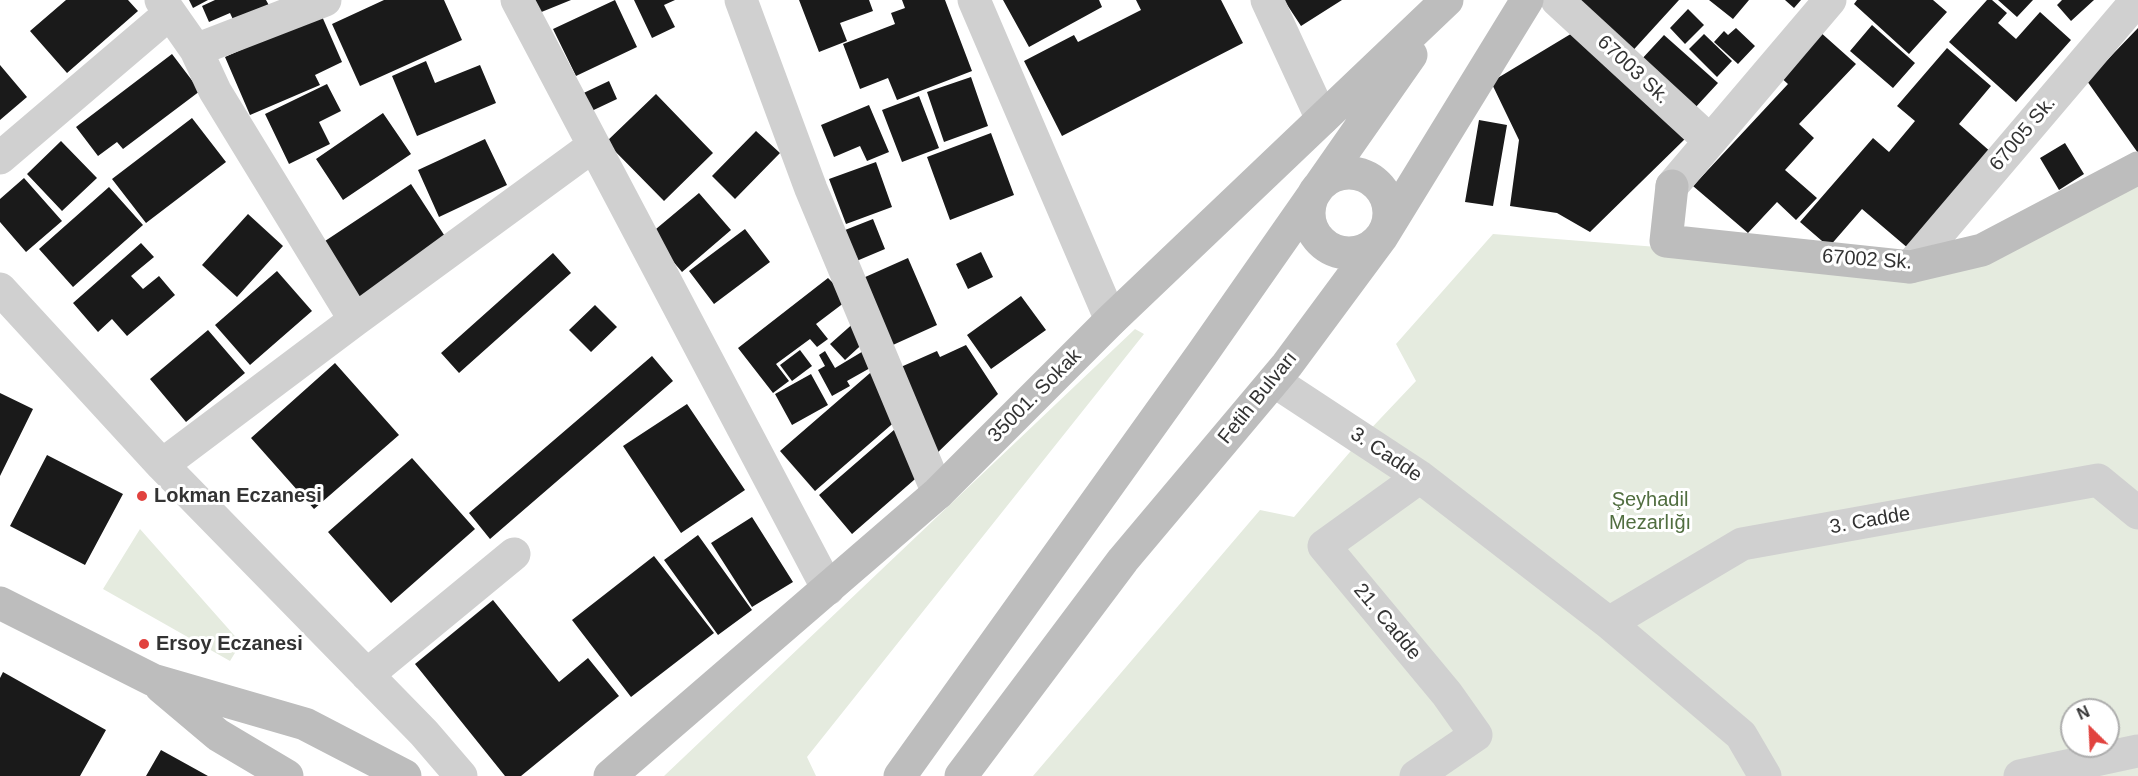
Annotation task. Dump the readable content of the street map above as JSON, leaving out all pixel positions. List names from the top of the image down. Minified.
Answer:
{"streets":{"main road":["67002 Sk.","35001. Sokak","Fetih Bulvarı"],"street":["67003 Sk.","67005 Sk.","3. Cadde","21. Cadde"]},"crossings":[["67005 Sk.","67002 Sk."],["Fetih Bulvarı","3. Cadde"],["3. Cadde","21. Cadde"]],"parks":["Şeyhadil Mezarlığı"],"places":["Lokman Eczanesi","Ersoy Eczanesi"],"north":"top left"}
